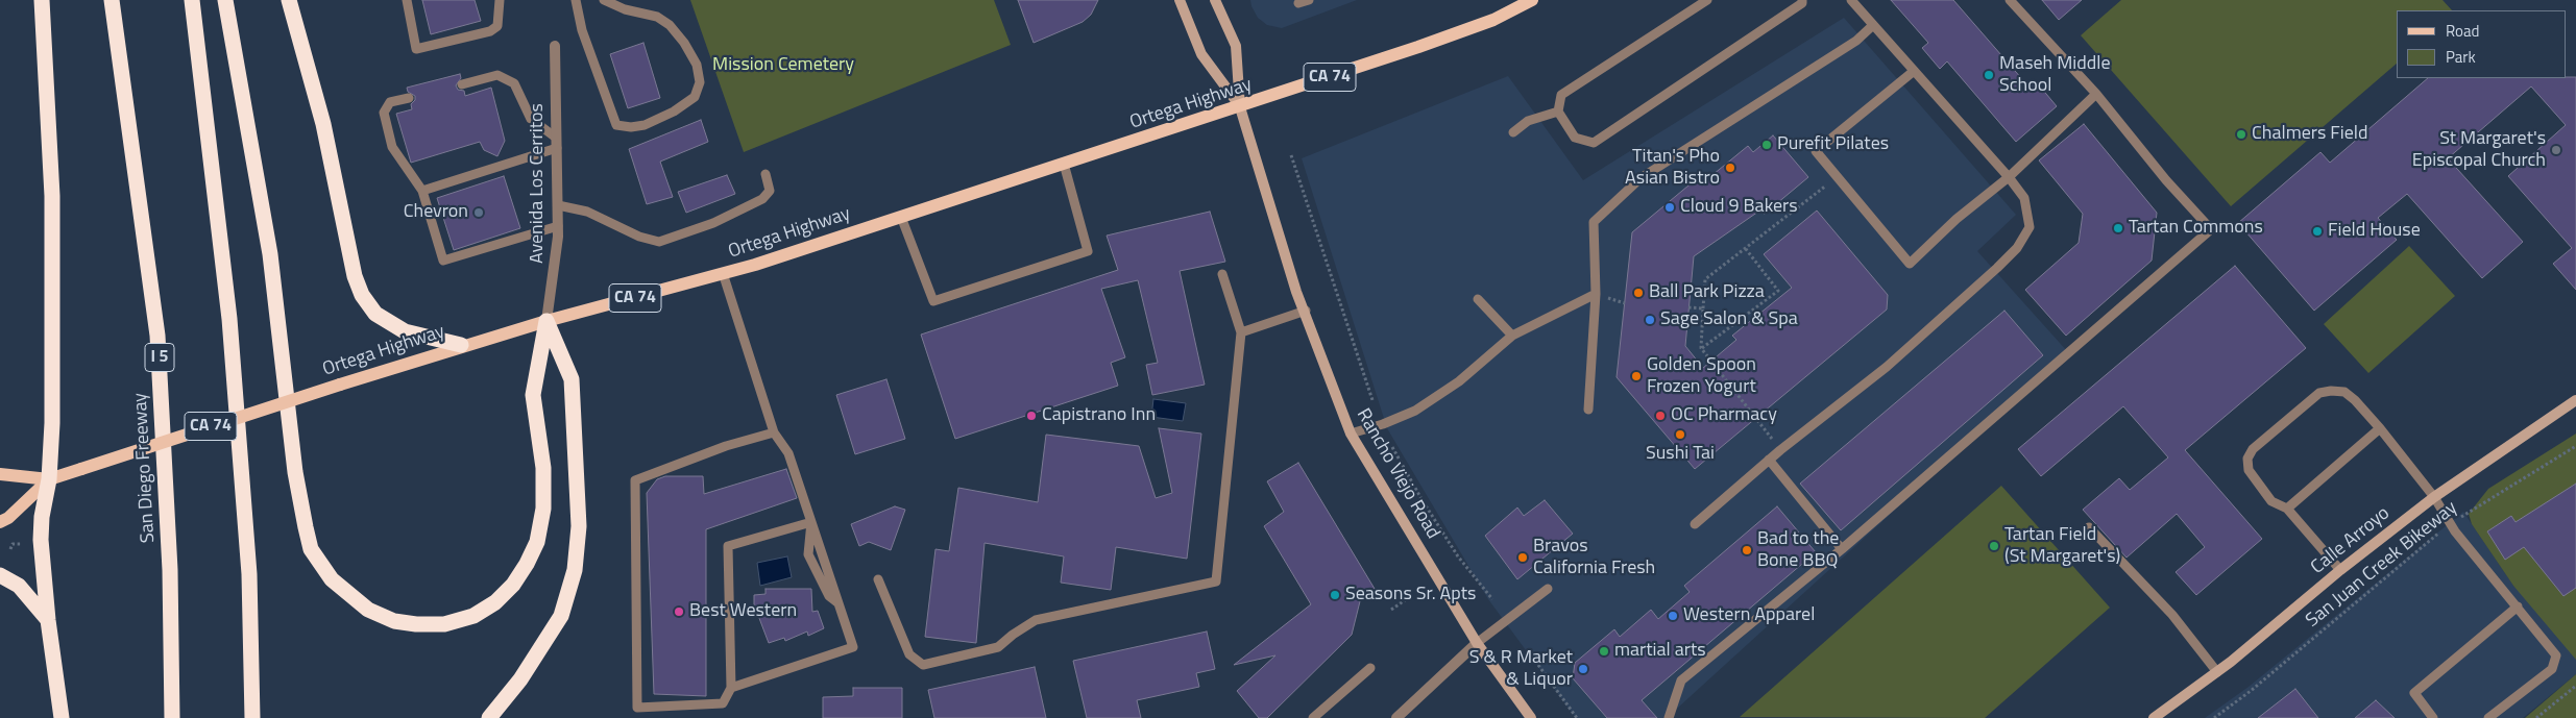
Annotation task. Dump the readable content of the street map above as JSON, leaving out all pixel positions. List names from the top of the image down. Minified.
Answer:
{"streets":{"highway":["I 5","San Diego Freeway"],"main road":["CA 74","Ortega Highway","Rancho Viejo Road","Calle Arroyo"],"street":["Avenida Los Cerritos"],"path":["San Juan Creek Bikeway"]},"crossings":[["Ortega Highway","Avenida Los Cerritos"],["Ortega Highway","Rancho Viejo Road"]],"parks":["Mission Cemetery"],"places":["Maseh Middle School","Chalmers Field","Purefit Pilates","St Margaret's Episcopal Church","Titan's Pho Asian Bistro","Cloud 9 Bakers","Chevron","Tartan Commons","Field House","Ball Park Pizza","Sage Salon & Spa","Golden Spoon Frozen Yogurt","Capistrano Inn","OC Pharmacy","Sushi Tai","Tartan Field (St Margaret's)","Bad to the Bone BBQ","Bravos California Fresh","Seasons Sr. Apts","Best Western","Western Apparel","martial arts","S & R Market & Liquor"],"legend":["Road","Park"]}
